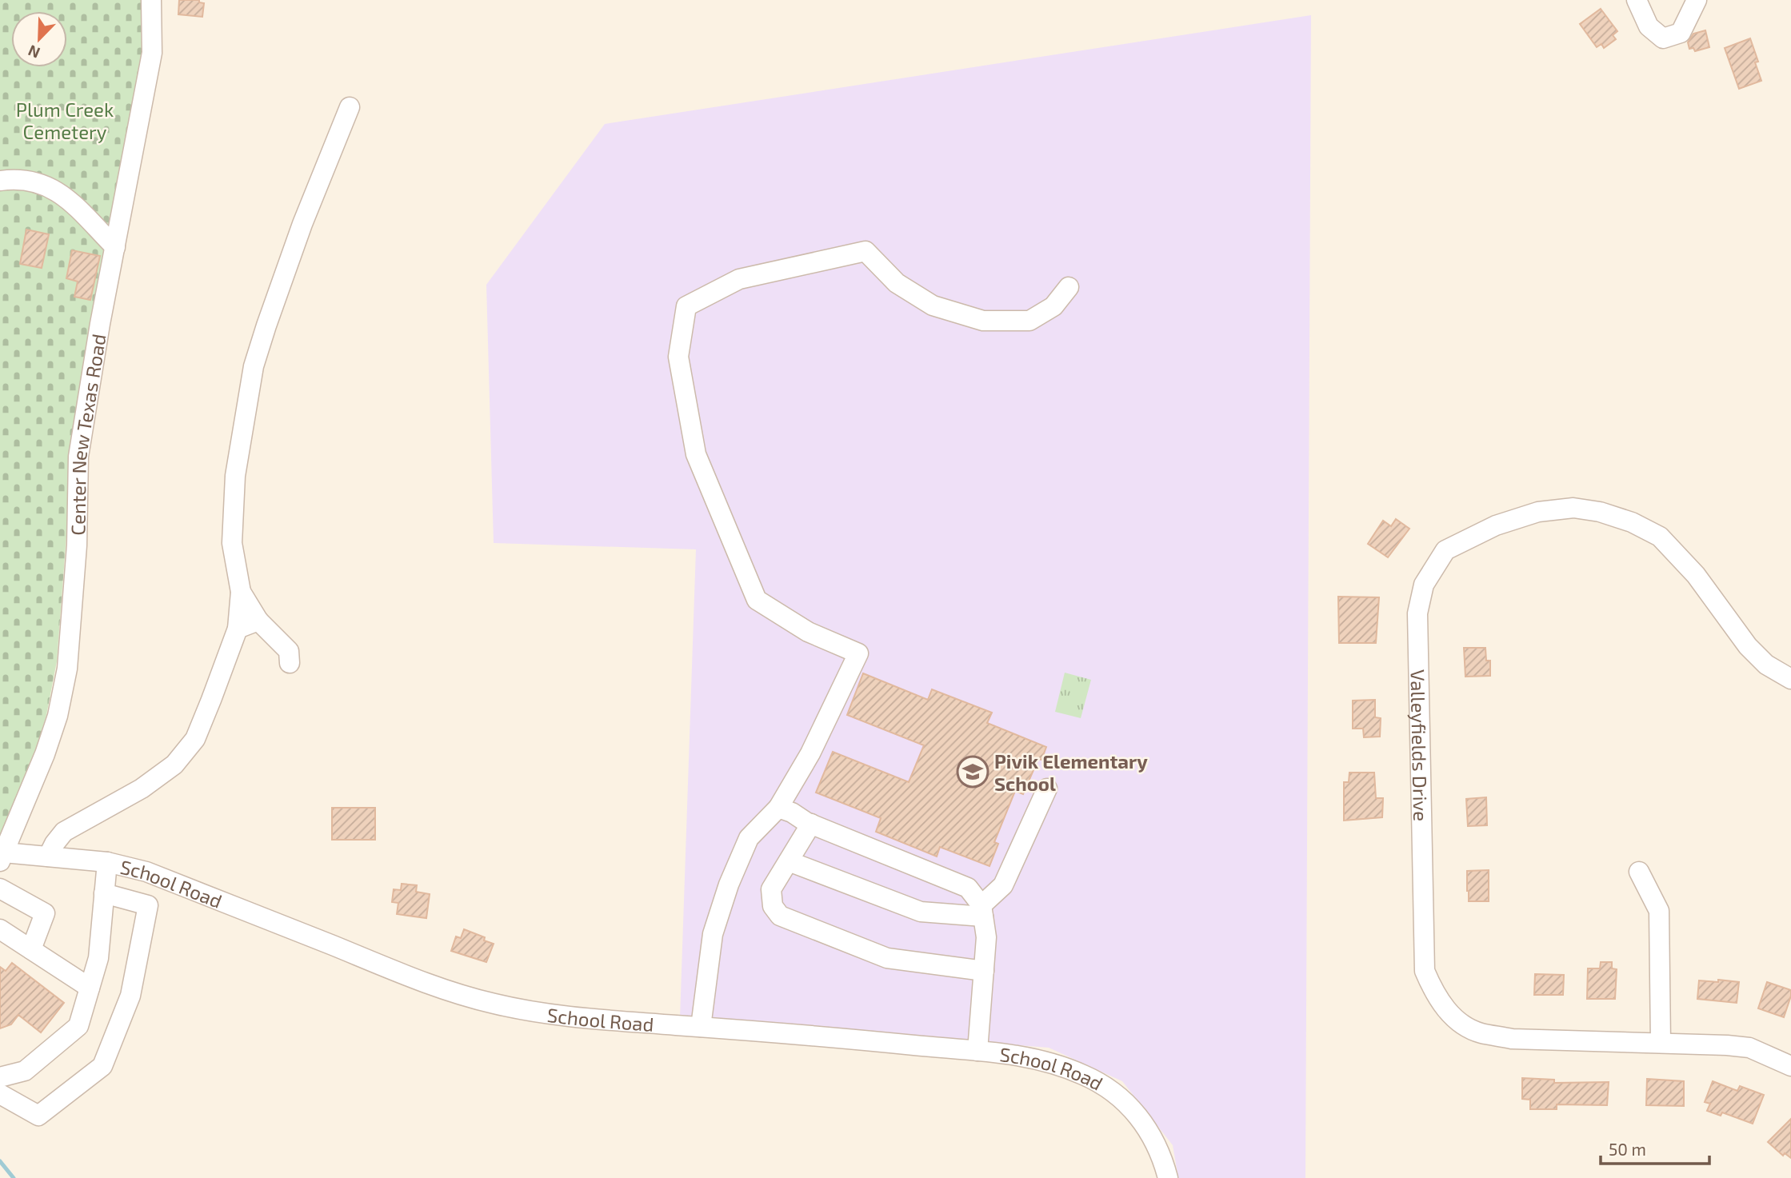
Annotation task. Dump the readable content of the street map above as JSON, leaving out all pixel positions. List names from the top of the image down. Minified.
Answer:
{"streets":{"street":["Center New Texas Road","Valleyfields Drive","School Road"]},"crossings":[["Center New Texas Road","School Road"]],"parks":["Plum Creek Cemetery"],"places":{"school or university":["Pivik Elementary School"]},"scale_bar":"50 m","north":"bottom left"}
